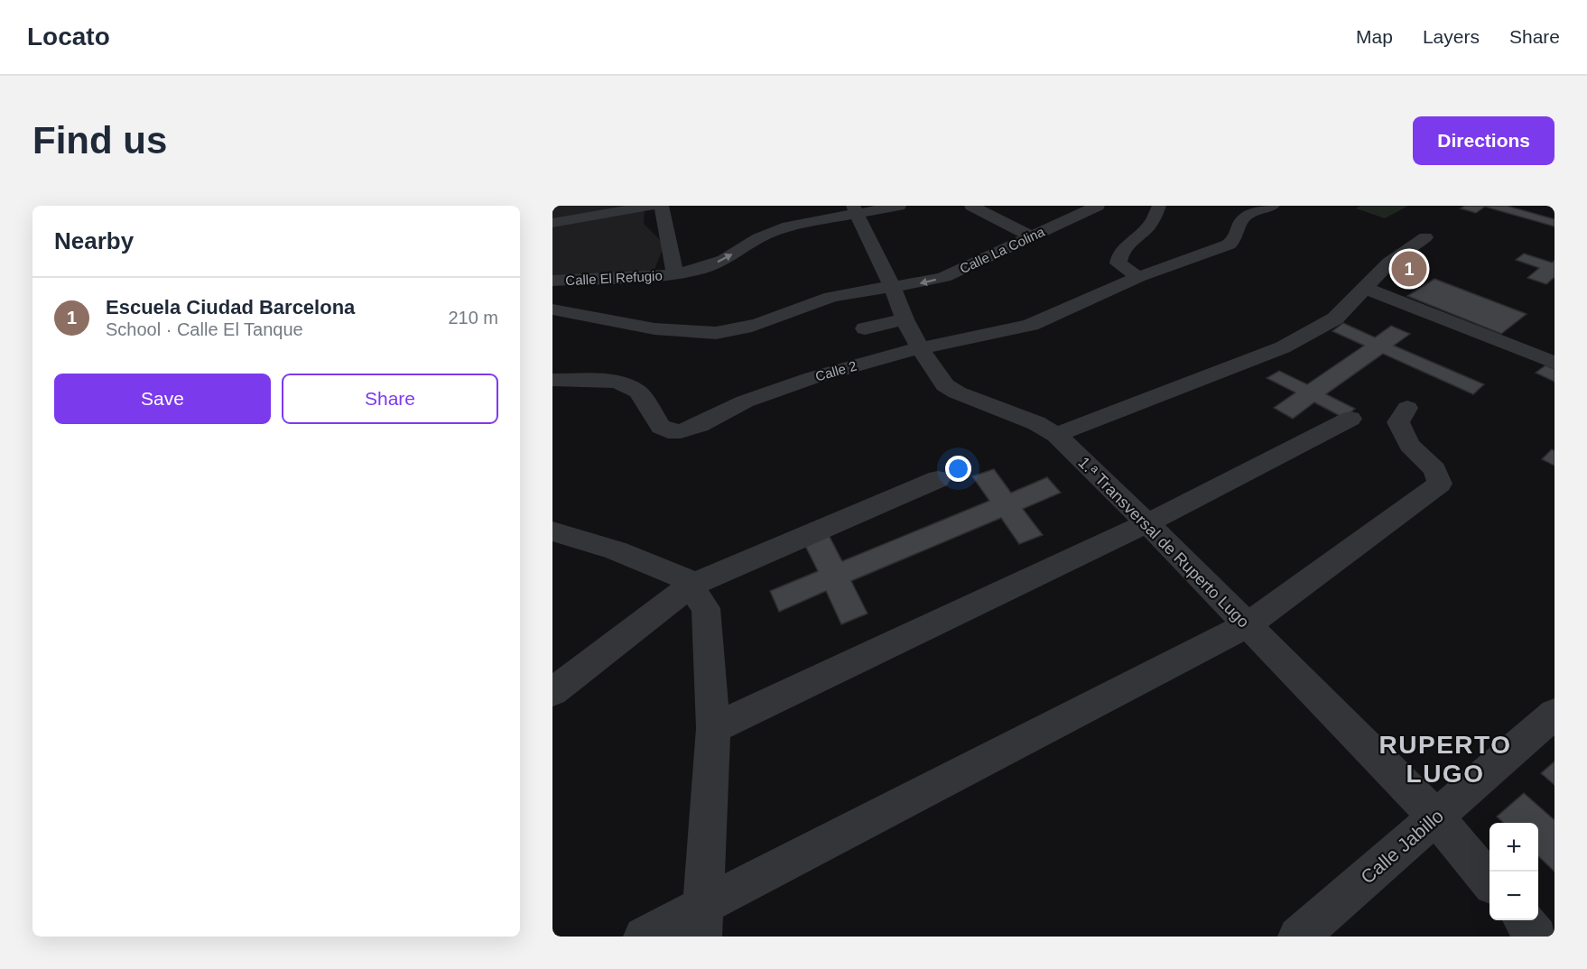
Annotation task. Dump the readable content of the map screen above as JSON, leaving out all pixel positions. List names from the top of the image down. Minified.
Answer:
{"streets":{"street":["Calle La Colina","Calle El Refugio","Calle 2","1.ª Transversal de Ruperto Lugo","Calle Jabillo"]},"crossings":[["Calle La Colina","1.ª Transversal de Ruperto Lugo"],["Calle El Refugio","1.ª Transversal de Ruperto Lugo"],["Calle 2","1.ª Transversal de Ruperto Lugo"],["1.ª Transversal de Ruperto Lugo","Calle Jabillo"]],"one_way":["Calle El Refugio"],"districts":["RUPERTO LUGO"],"page":{"header":"Locato","nav":["Map","Layers","Share"],"buttons":["Directions",["Save","Share"]],"title":"Find us","heading":"Nearby","pins":"1","list":[{"mark":"1","name":"Escuela Ciudad Barcelona","note":"School · Calle El Tanque","value":"210 m"}],"map_buttons":["+","−"]}}
